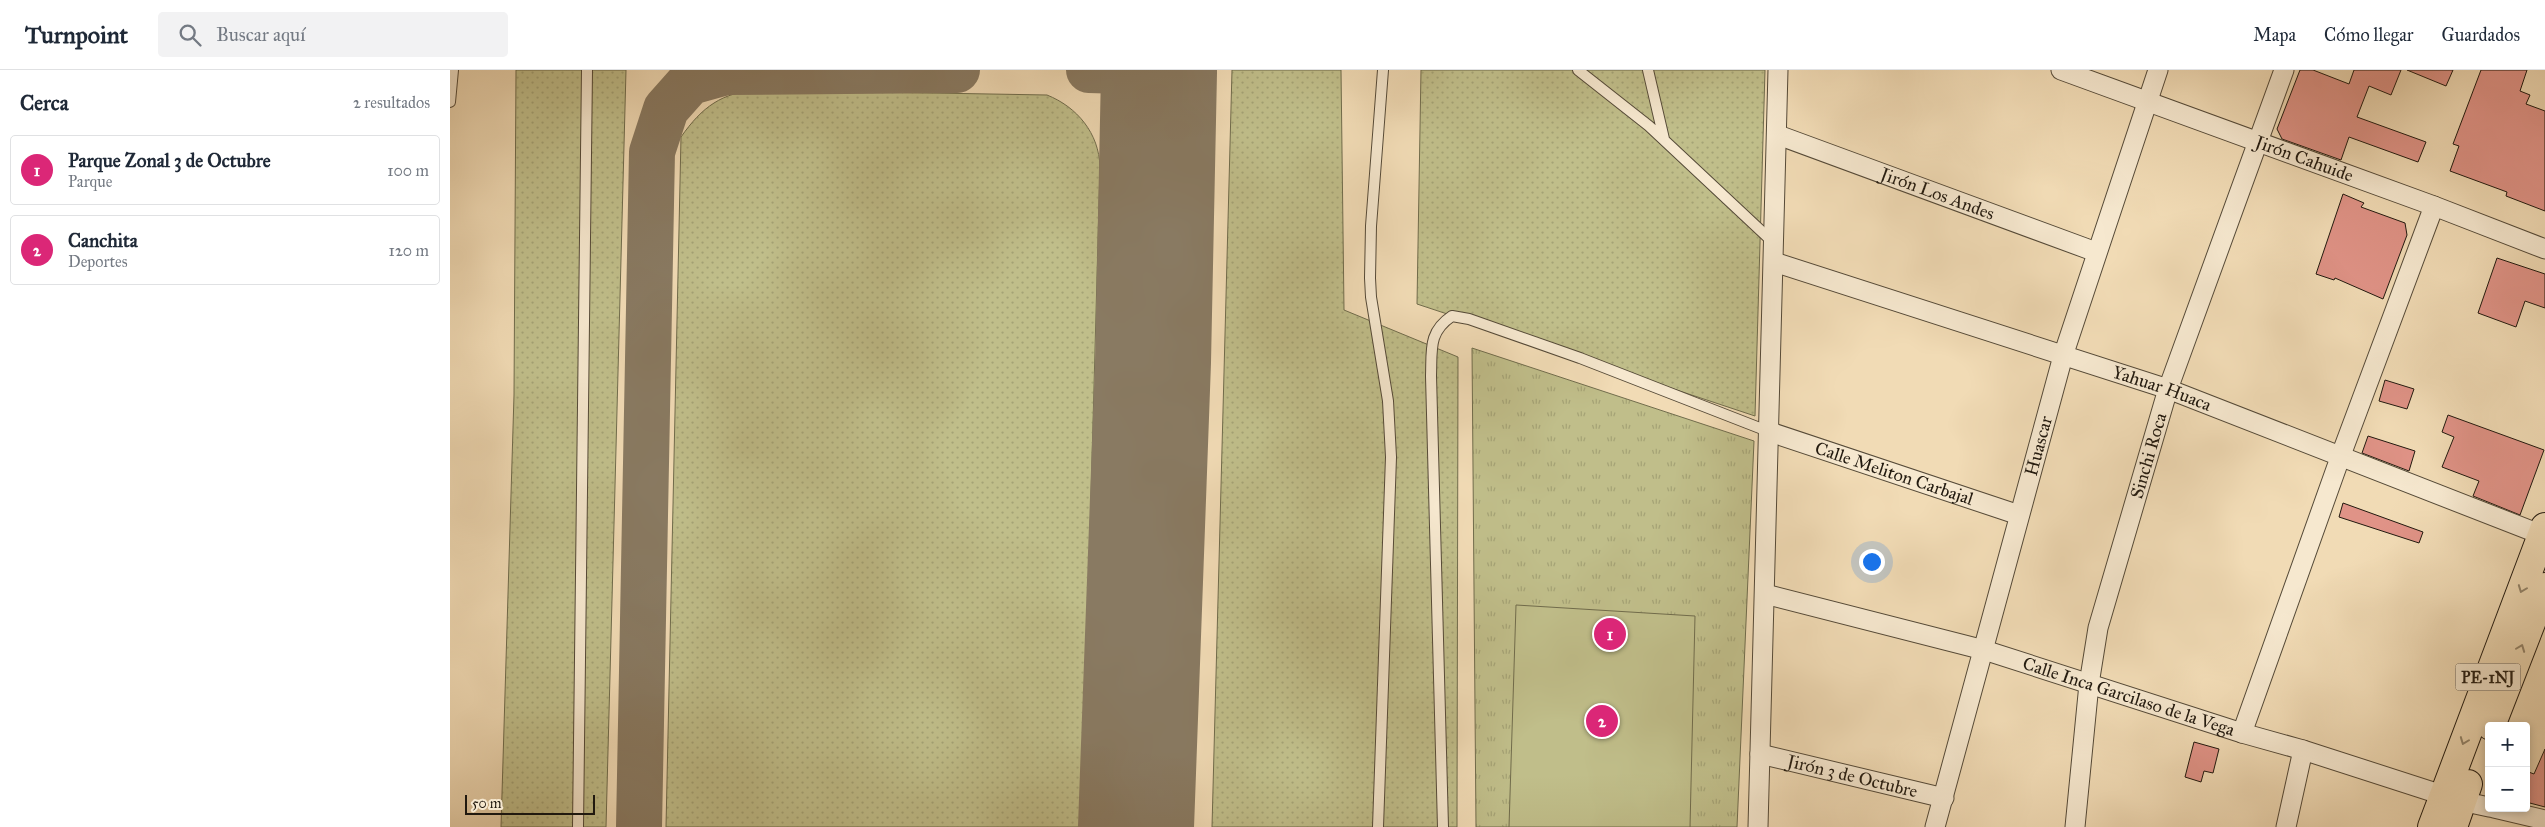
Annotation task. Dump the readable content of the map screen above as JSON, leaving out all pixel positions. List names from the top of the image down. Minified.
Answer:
{"streets":{"main road":["PE-1NJ"],"street":["Jirón Cahuide","Jirón Los Andes","Yahuar Huaca","Huascar","Sinchi Roca","Calle Meliton Carbajal","Calle Inca Garcilaso de la Vega","Jirón 3 de Octubre"]},"crossings":[["Jirón Cahuide","Huascar"],["Jirón Cahuide","Sinchi Roca"],["Jirón Los Andes","Huascar"],["Yahuar Huaca","Huascar"],["Yahuar Huaca","Sinchi Roca"],["Yahuar Huaca","PE-1NJ"],["Huascar","Calle Meliton Carbajal"],["Huascar","Calle Inca Garcilaso de la Vega"],["Huascar","Jirón 3 de Octubre"],["Sinchi Roca","Calle Inca Garcilaso de la Vega"],["PE-1NJ","Calle Inca Garcilaso de la Vega"]],"scale_bar":"50 m","page":{"header":"Turnpoint","search":"Buscar aquí","nav":["Mapa","Cómo llegar","Guardados"],"heading":["Cerca","2 resultados"],"list":[{"mark":"1","name":"Parque Zonal 3 de Octubre","note":"Parque","value":"100 m"},{"mark":"2","name":"Canchita","note":"Deportes","value":"120 m"}],"pins":["1","2"],"map_buttons":["+","−"],"scale":"50 m"}}
